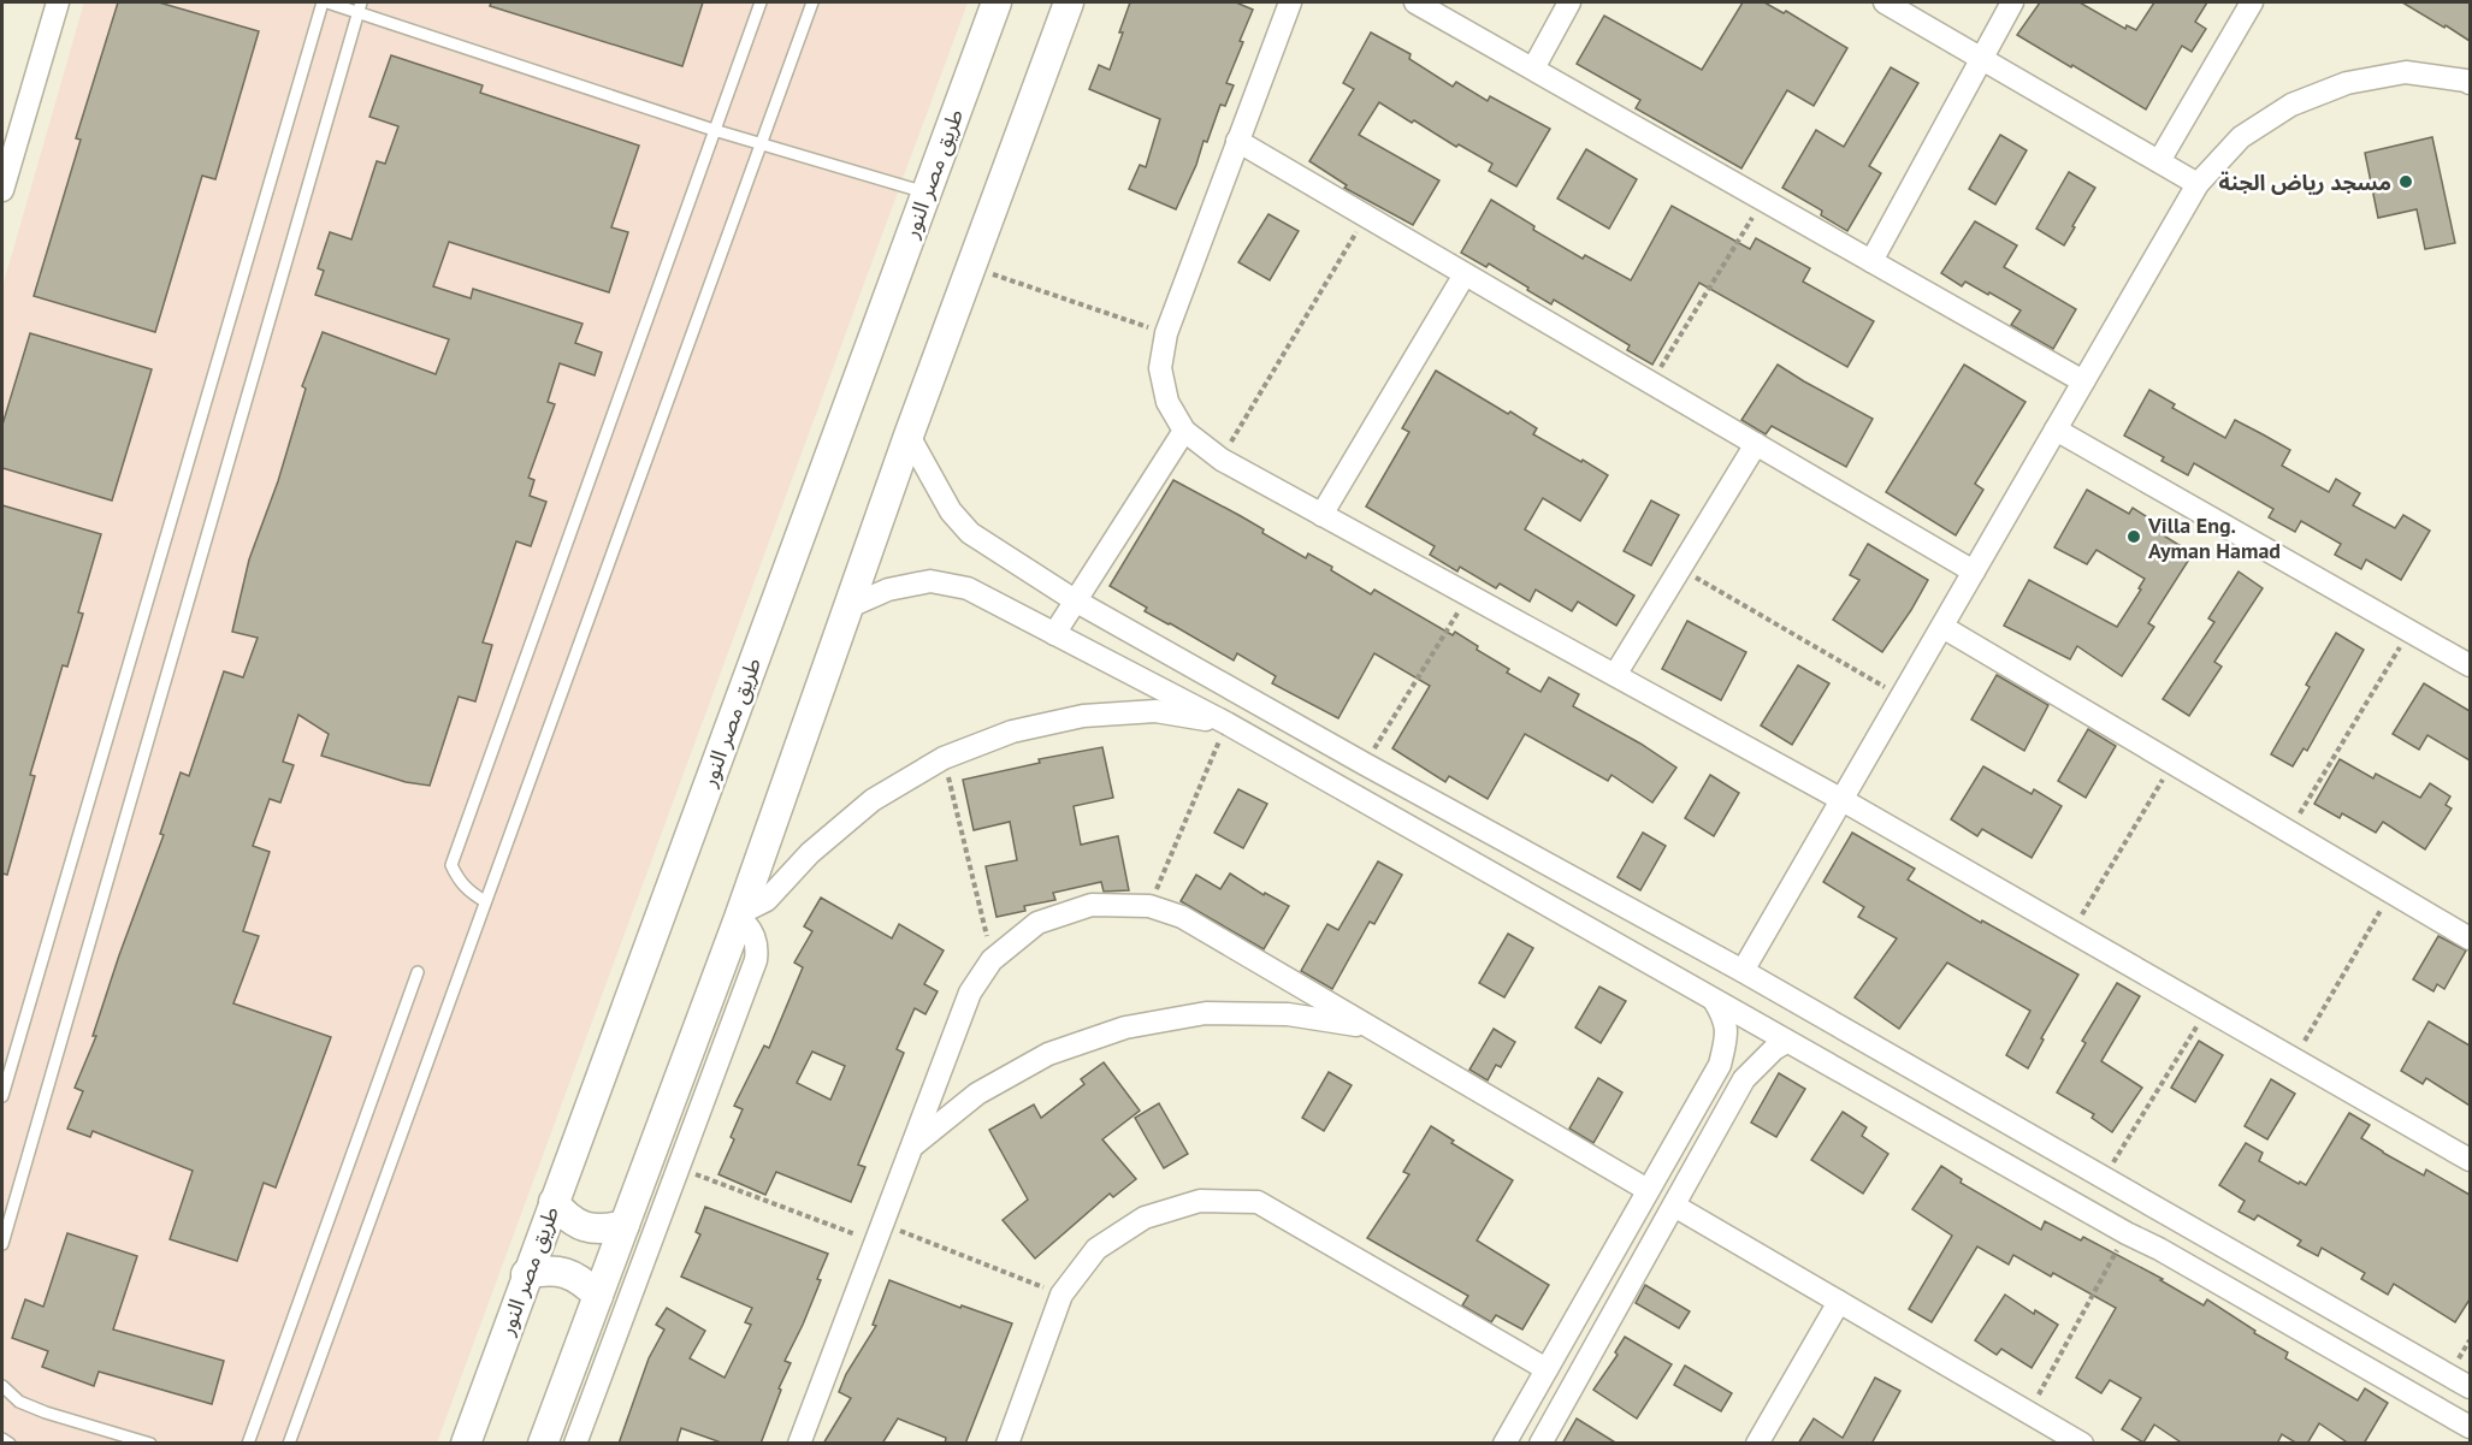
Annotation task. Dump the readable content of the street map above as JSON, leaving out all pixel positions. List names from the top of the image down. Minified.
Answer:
{"streets":{"street":["طريق مصر النور"]},"places":["مسجد رياض الجنة","Villa Eng. Ayman Hamad"]}
